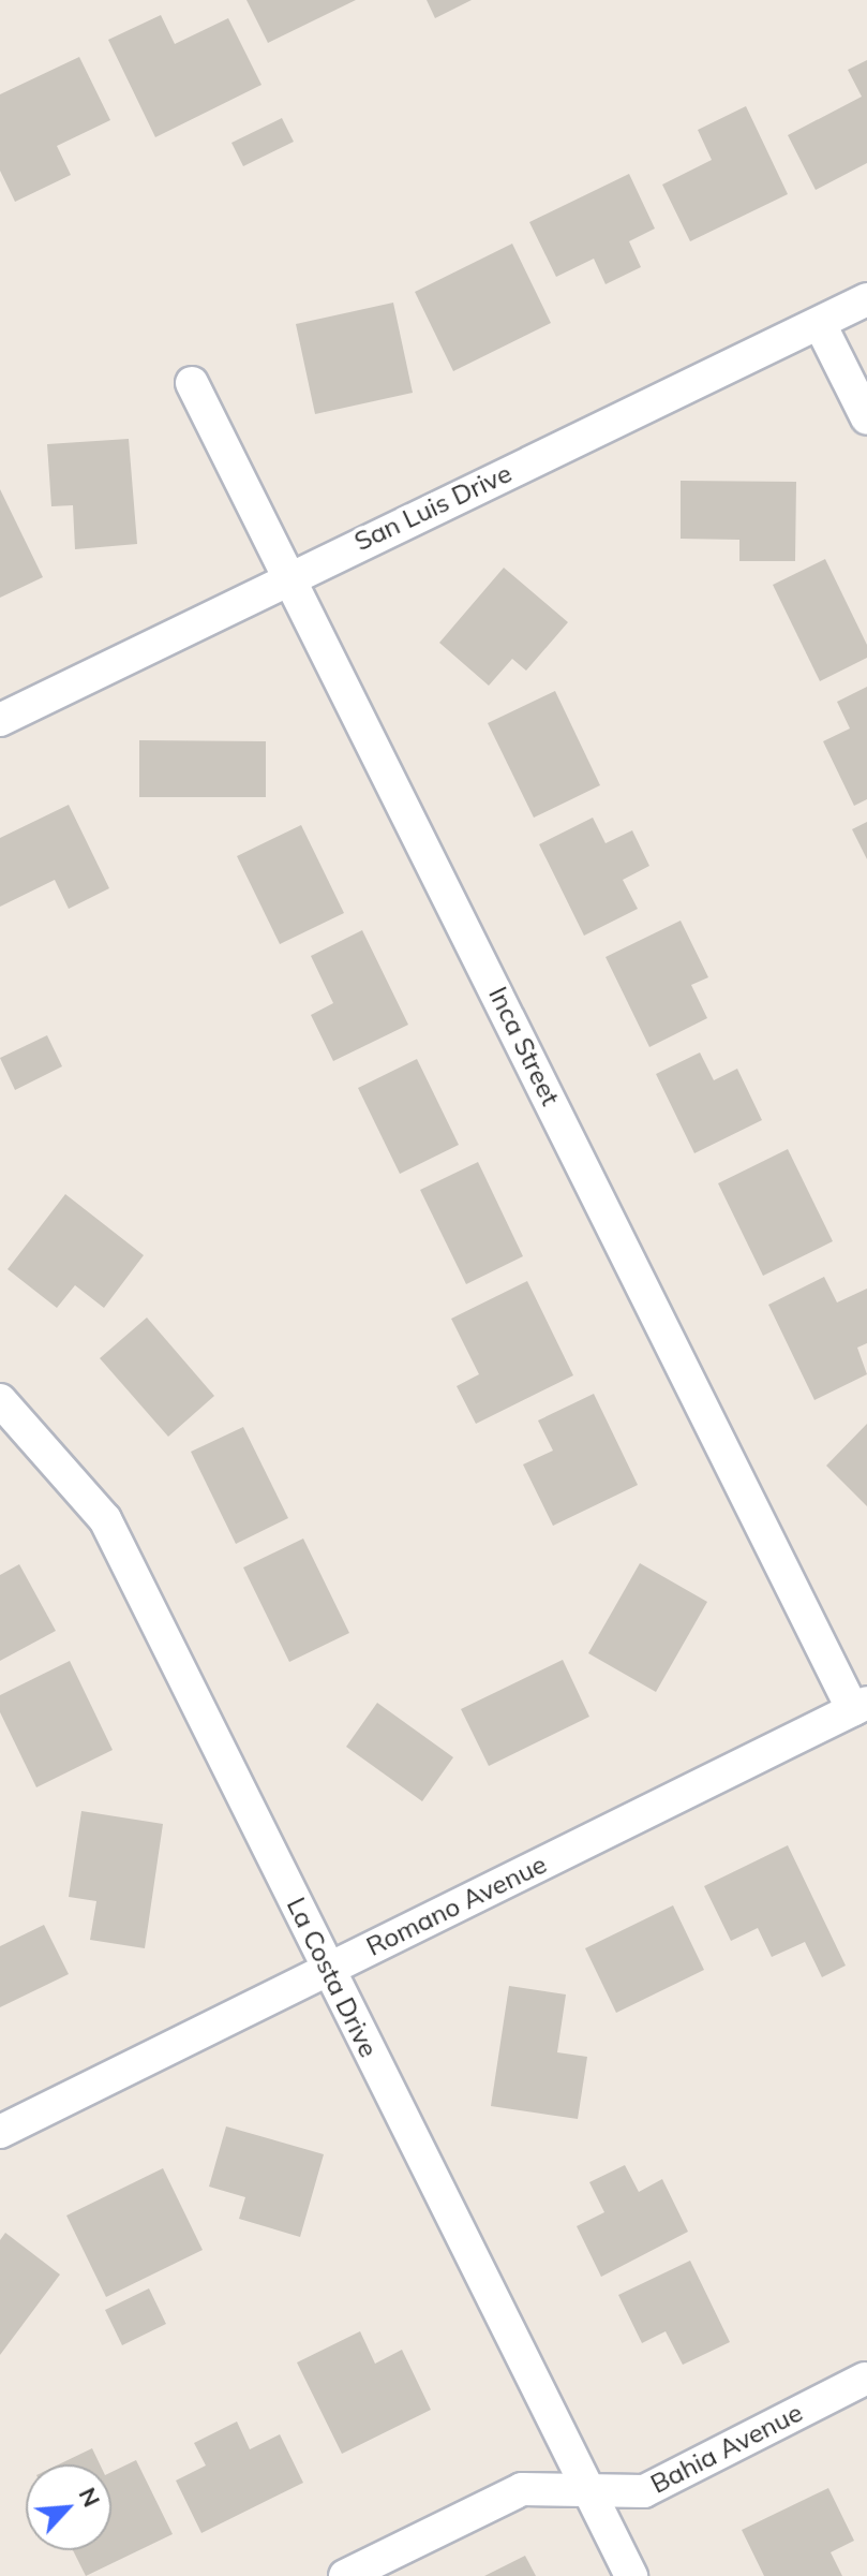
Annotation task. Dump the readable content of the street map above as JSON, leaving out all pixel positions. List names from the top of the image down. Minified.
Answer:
{"streets":{"street":["San Luis Drive","Inca Street","Romano Avenue","La Costa Drive","Bahia Avenue"]},"crossings":[["San Luis Drive","Inca Street"],["Inca Street","Romano Avenue"],["Romano Avenue","La Costa Drive"],["La Costa Drive","Bahia Avenue"]],"north":"top right"}
